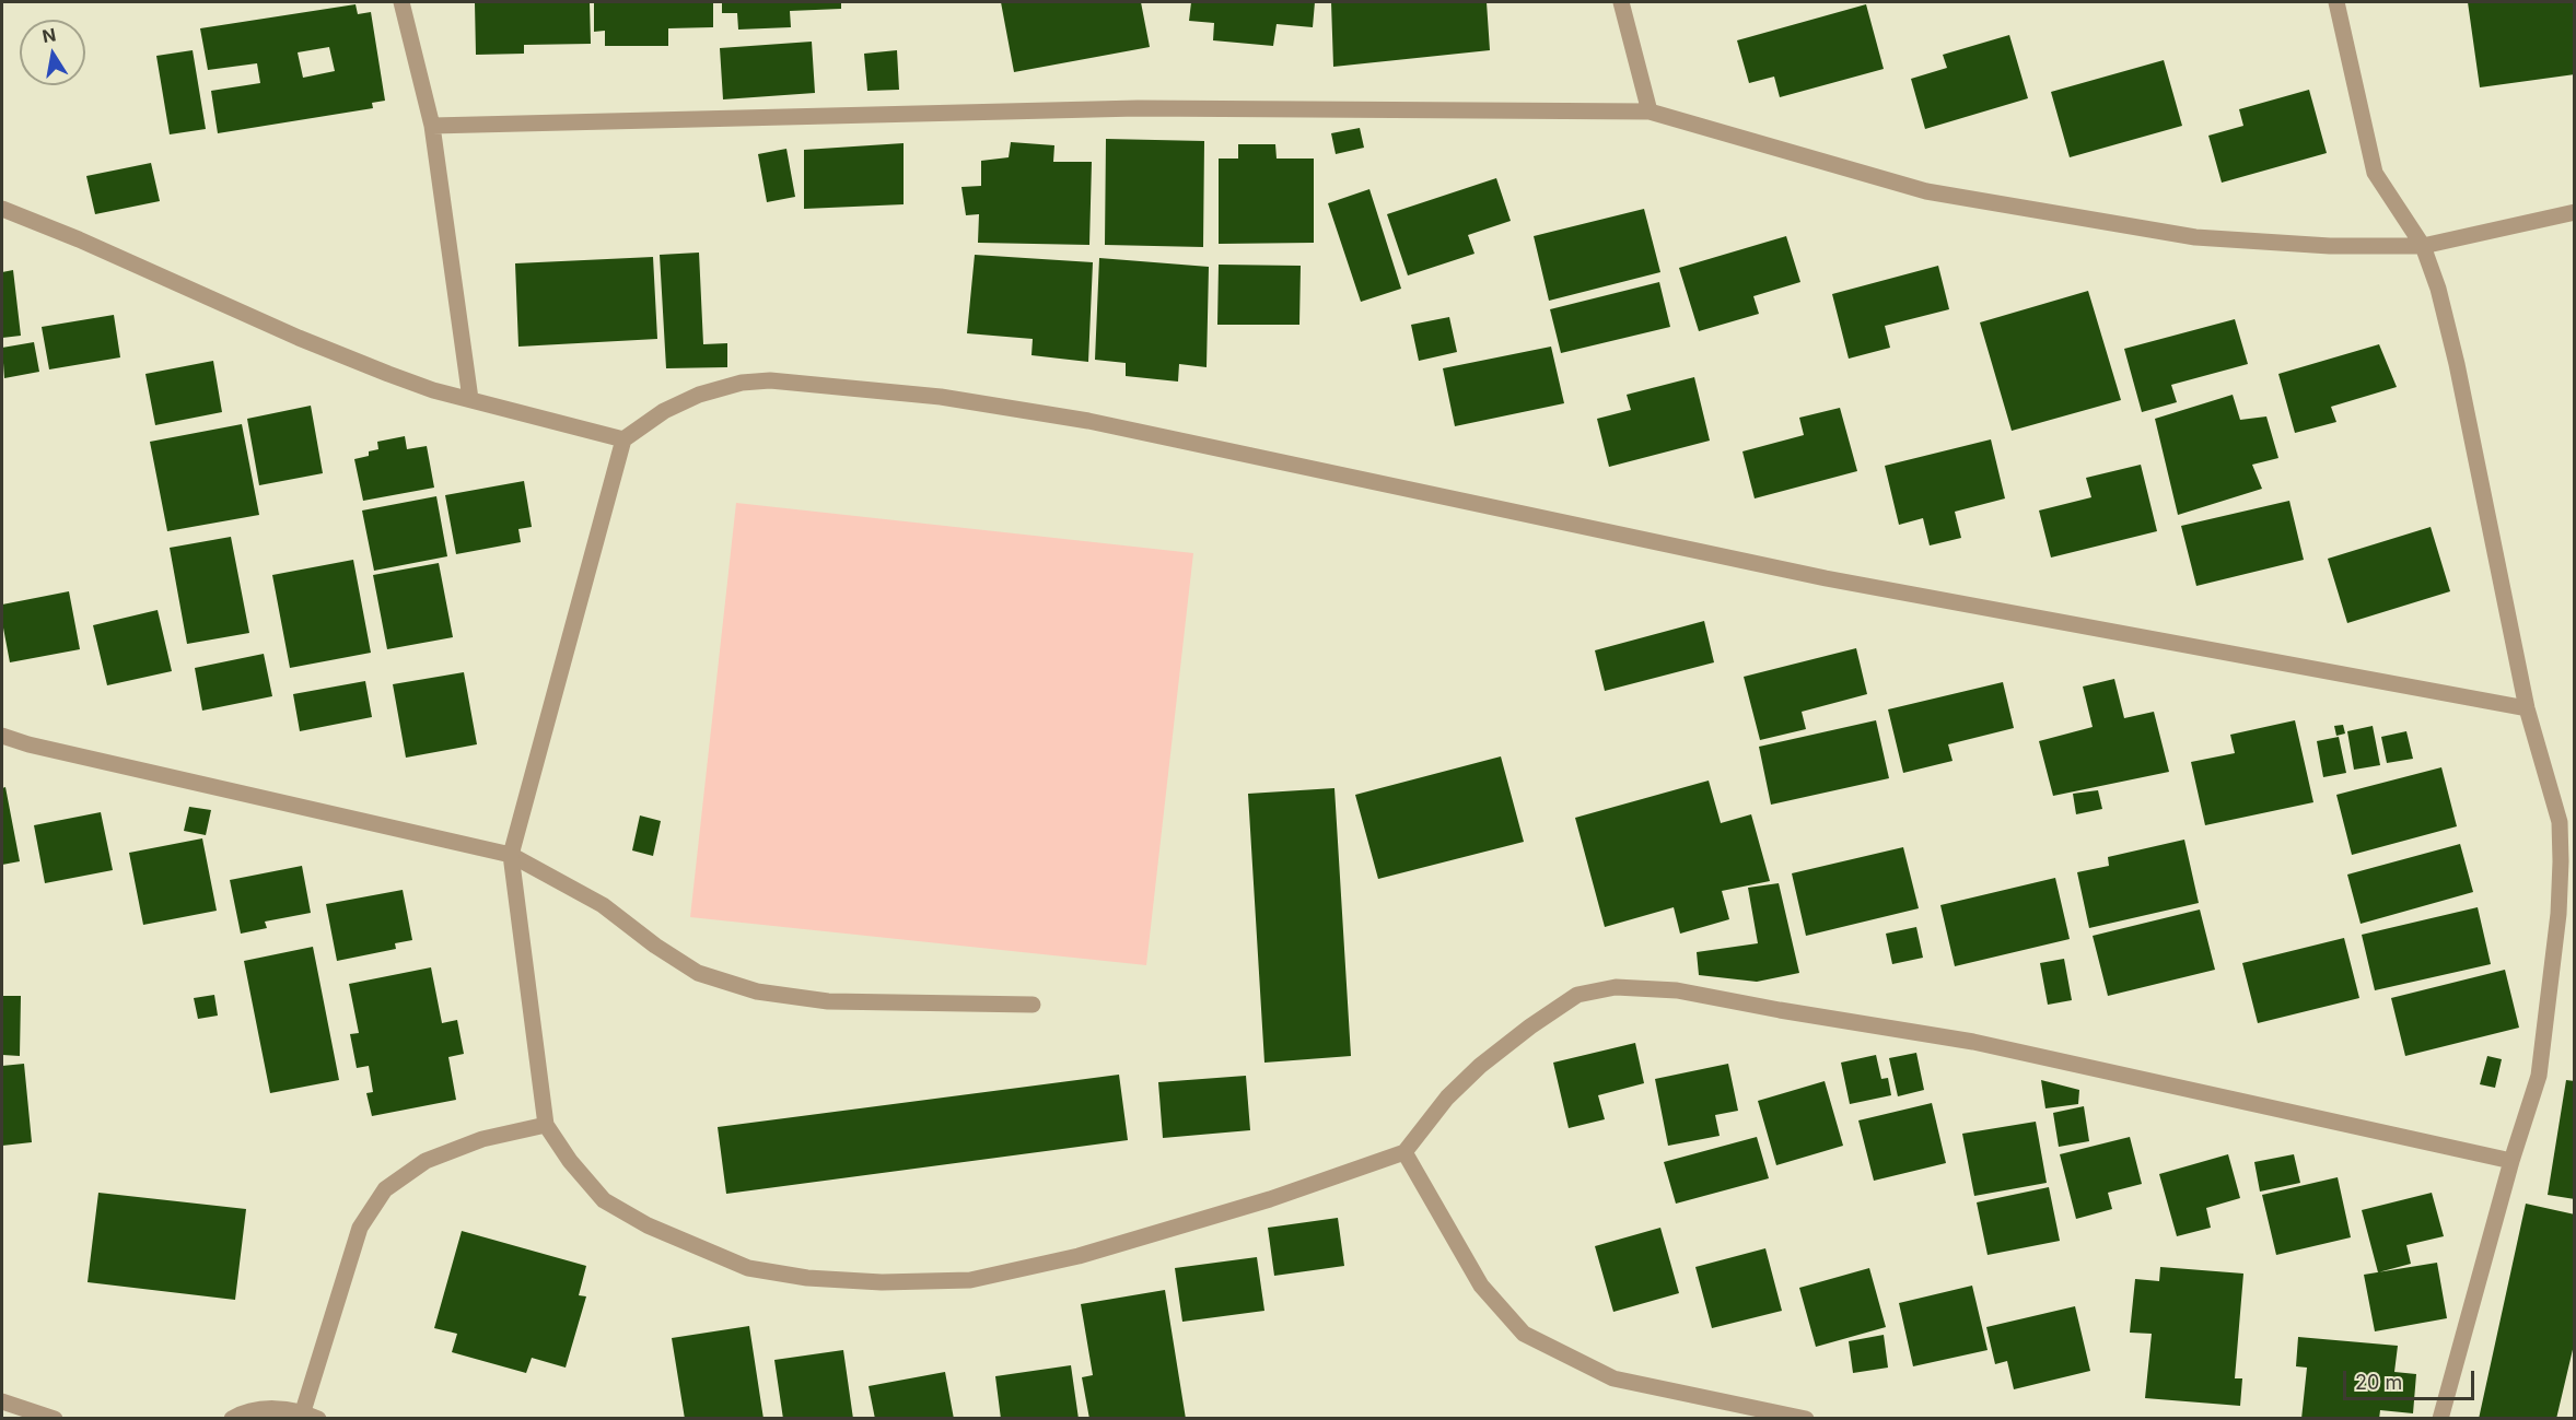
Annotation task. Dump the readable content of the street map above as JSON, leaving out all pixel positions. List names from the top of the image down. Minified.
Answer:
{"scale_bar":"20 m","north":"top"}
